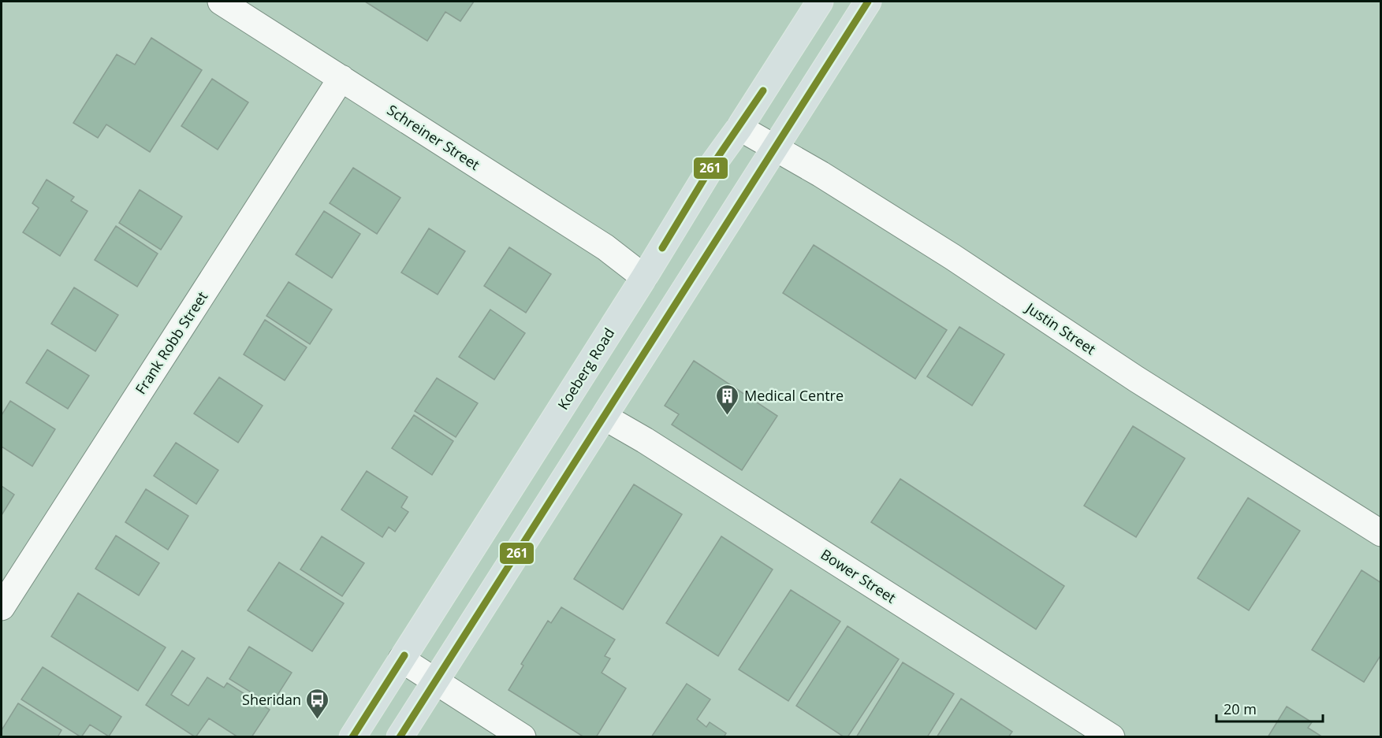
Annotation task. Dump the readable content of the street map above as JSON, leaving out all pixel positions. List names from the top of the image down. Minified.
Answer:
{"streets":{"main road":["Koeberg Road"],"street":["Schreiner Street","Justin Street","Frank Robb Street","Bower Street"]},"crossings":[["Schreiner Street","Frank Robb Street"],["Schreiner Street","Koeberg Road"],["Justin Street","Koeberg Road"]],"places":{"building":["Medical Centre"],"bus stop":["Sheridan"]},"lines":["transit line 261"],"scale_bar":"20 m"}
